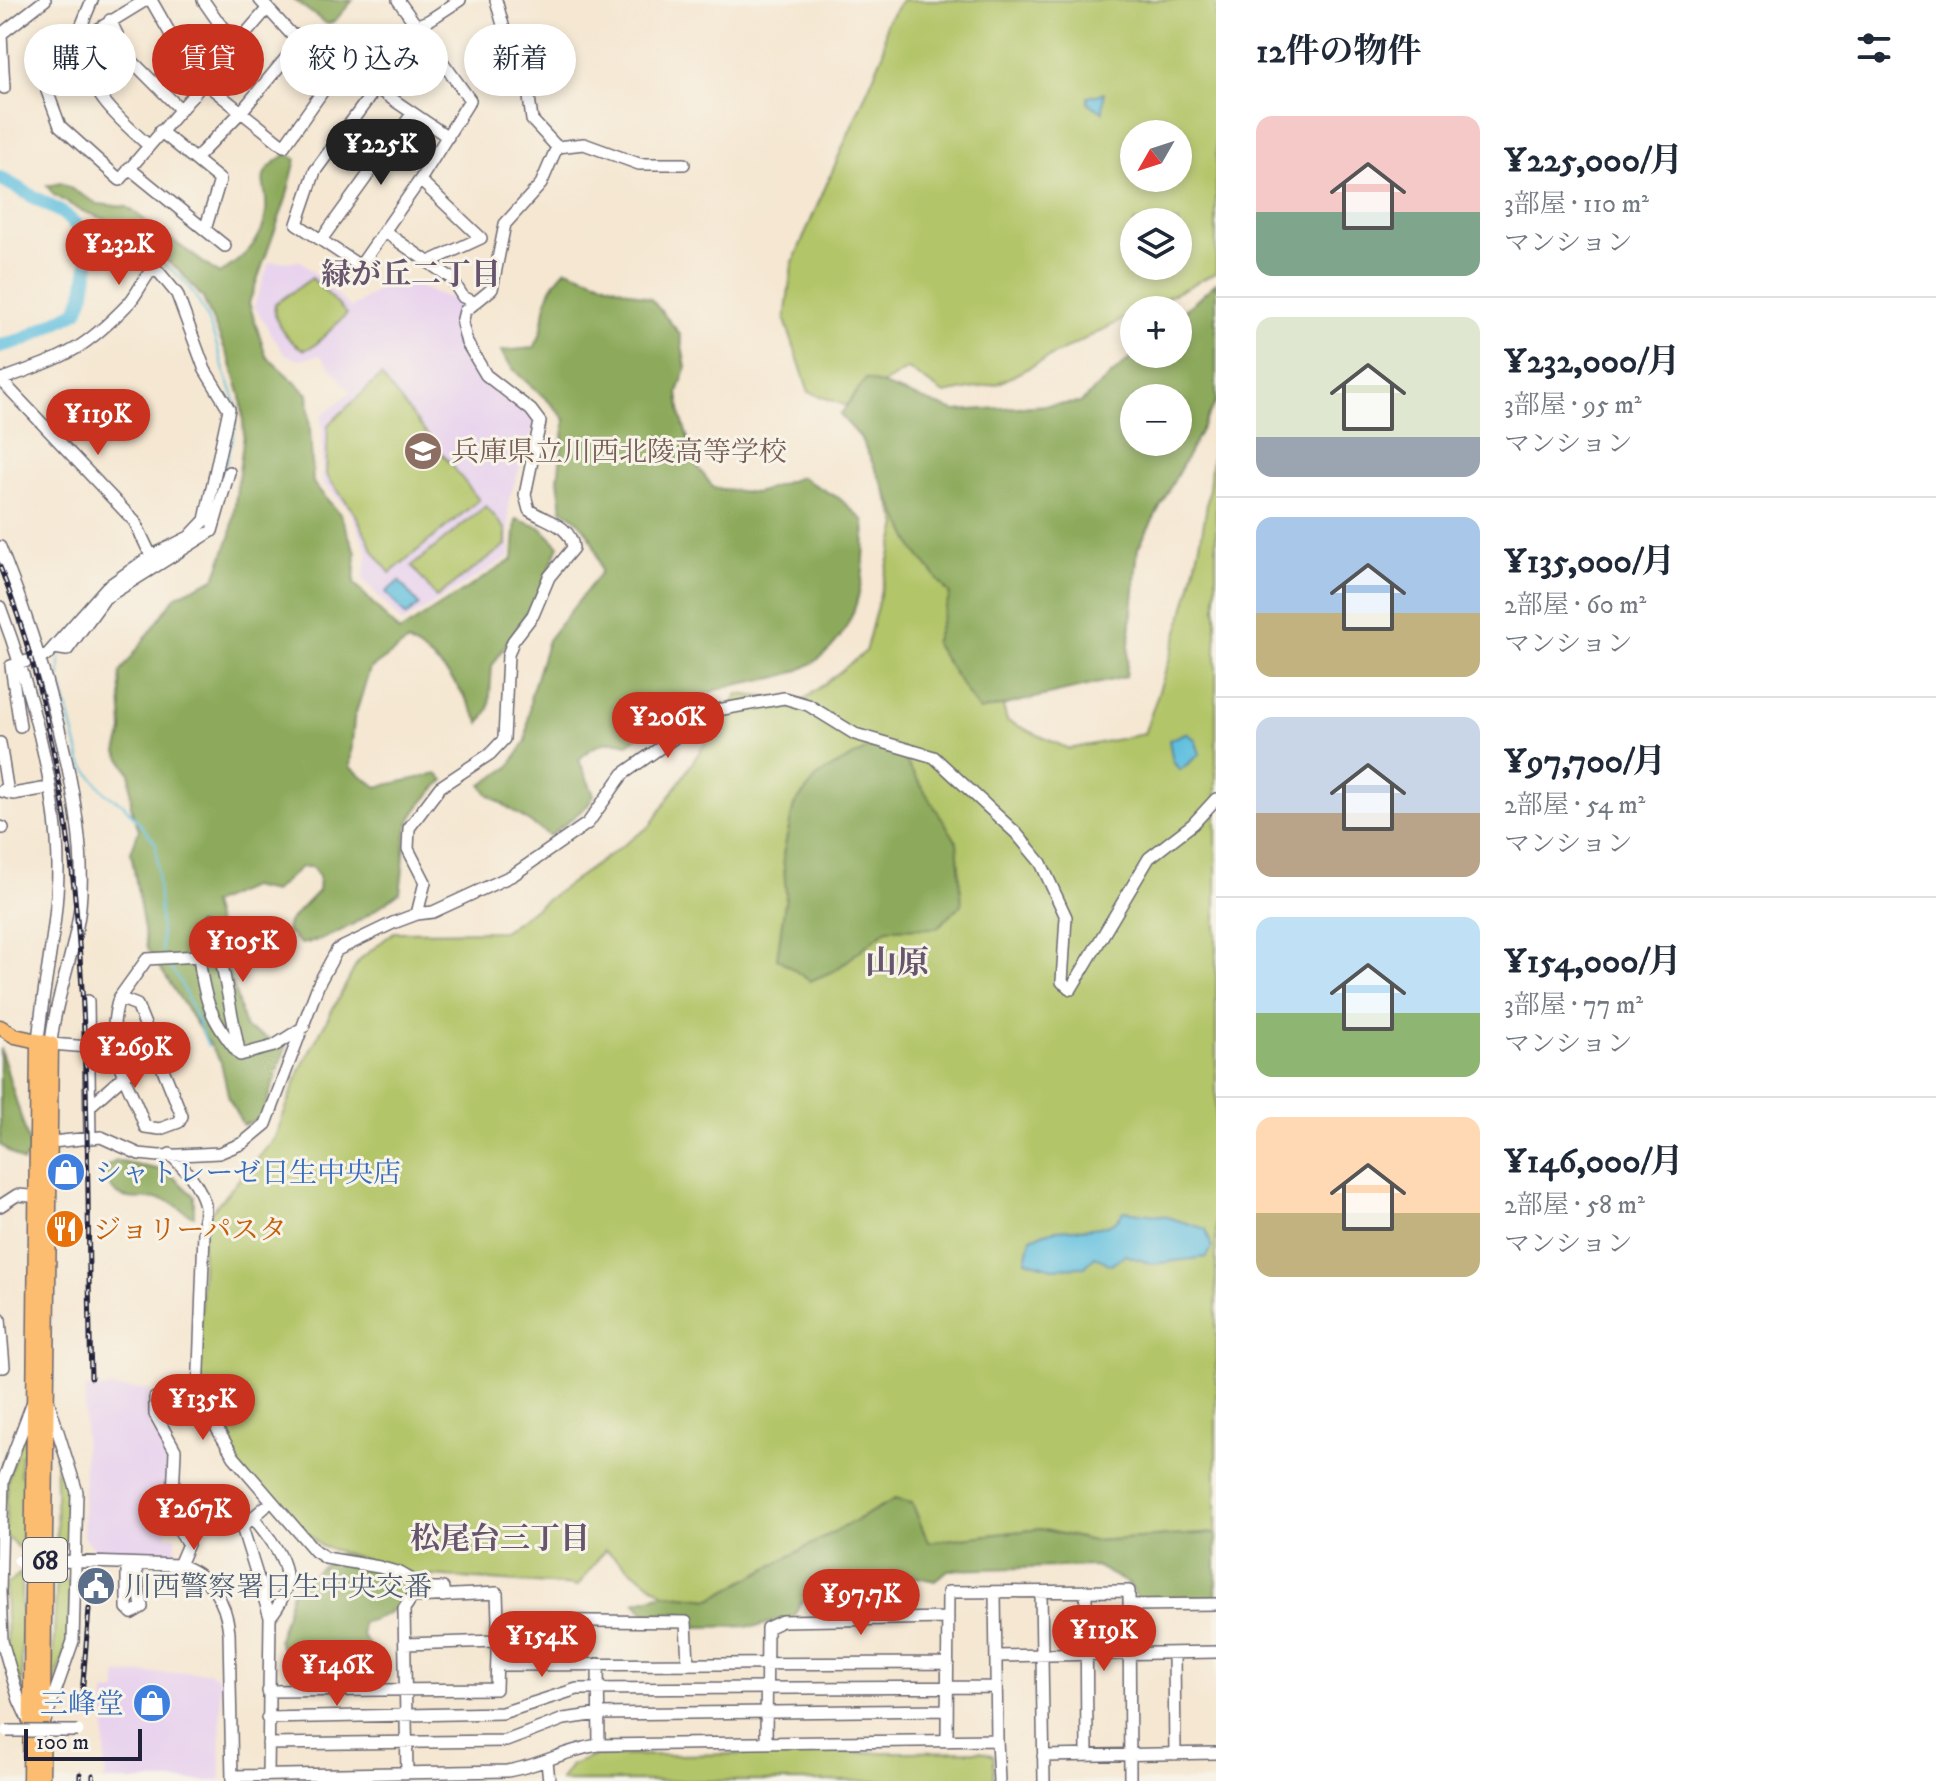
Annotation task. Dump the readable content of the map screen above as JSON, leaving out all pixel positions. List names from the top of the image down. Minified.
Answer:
{"streets":{"main road":["68"]},"districts":["緑が丘二丁目","山原","松尾台三丁目"],"places":{"school or university":["兵庫県立川西北陵高等学校"],"shop":["シャトレーゼ日生中央店","三峰堂"],"restaurant":["ジョリーパスタ"],"public building":["川西警察署日生中央交番"]},"scale_bar":"100 m","north":"bottom left","page":{"heading":"12件の物件","chip":["購入","賃貸","絞り込み","新着"],"list":[{"name":"¥225,000/月","note":"3部屋 · 110 m² · マンション"},{"name":"¥232,000/月","note":"3部屋 · 95 m² · マンション"},{"name":"¥135,000/月","note":"2部屋 · 60 m² · マンション"},{"name":"¥97,700/月","note":"2部屋 · 54 m² · マンション"},{"name":"¥154,000/月","note":"3部屋 · 77 m² · マンション"},{"name":"¥146,000/月","note":"2部屋 · 58 m² · マンション"}],"price":["¥225K","¥232K","¥119K","¥206K","¥105K","¥269K","¥135K","¥267K","¥97.7K","¥119K","¥154K","¥146K"],"map_buttons":["+","−"],"scale":"100 m"}}
